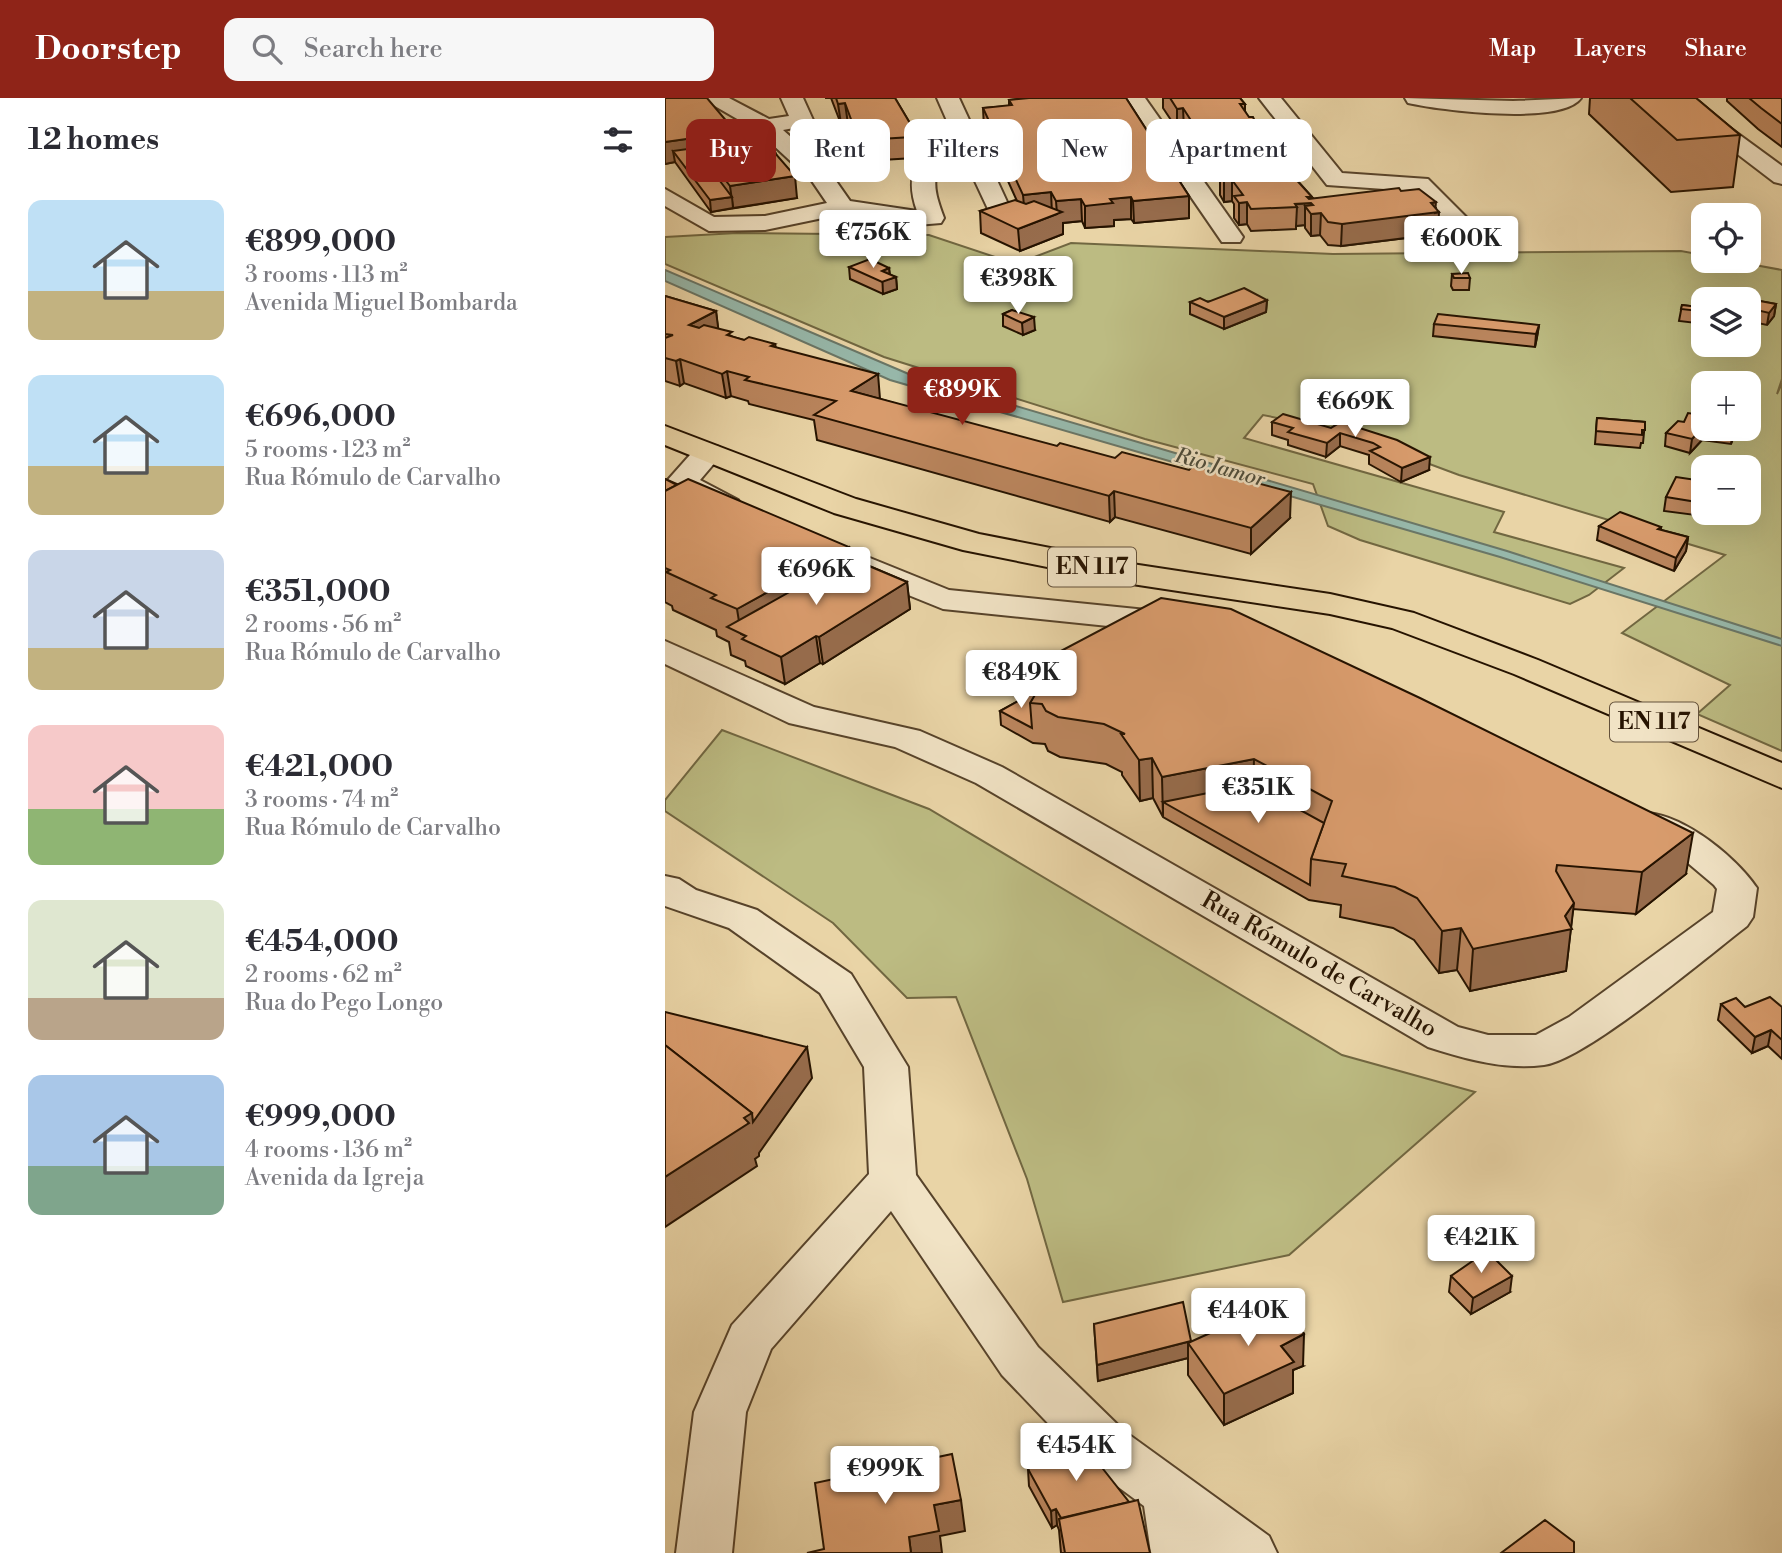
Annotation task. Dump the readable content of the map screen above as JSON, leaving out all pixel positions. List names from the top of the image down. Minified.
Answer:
{"streets":{"main road":["EN 117"],"street":["Rua Rómulo de Carvalho"]},"water":["Rio Jamor"],"page":{"header":"Doorstep","search":"Search here","nav":["Map","Layers","Share"],"heading":"12 homes","chip":["Buy","Rent","Filters","New","Apartment"],"list":[{"name":"€899,000","note":"3 rooms · 113 m² · Avenida Miguel Bombarda"},{"name":"€696,000","note":"5 rooms · 123 m² · Rua Rómulo de Carvalho"},{"name":"€351,000","note":"2 rooms · 56 m² · Rua Rómulo de Carvalho"},{"name":"€421,000","note":"3 rooms · 74 m² · Rua Rómulo de Carvalho"},{"name":"€454,000","note":"2 rooms · 62 m² · Rua do Pego Longo"},{"name":"€999,000","note":"4 rooms · 136 m² · Avenida da Igreja"}],"map_buttons":["+","−"],"price":["€756K","€600K","€398K","€899K","€669K","€696K","€849K","€351K","€421K","€440K","€454K","€999K"]}}
